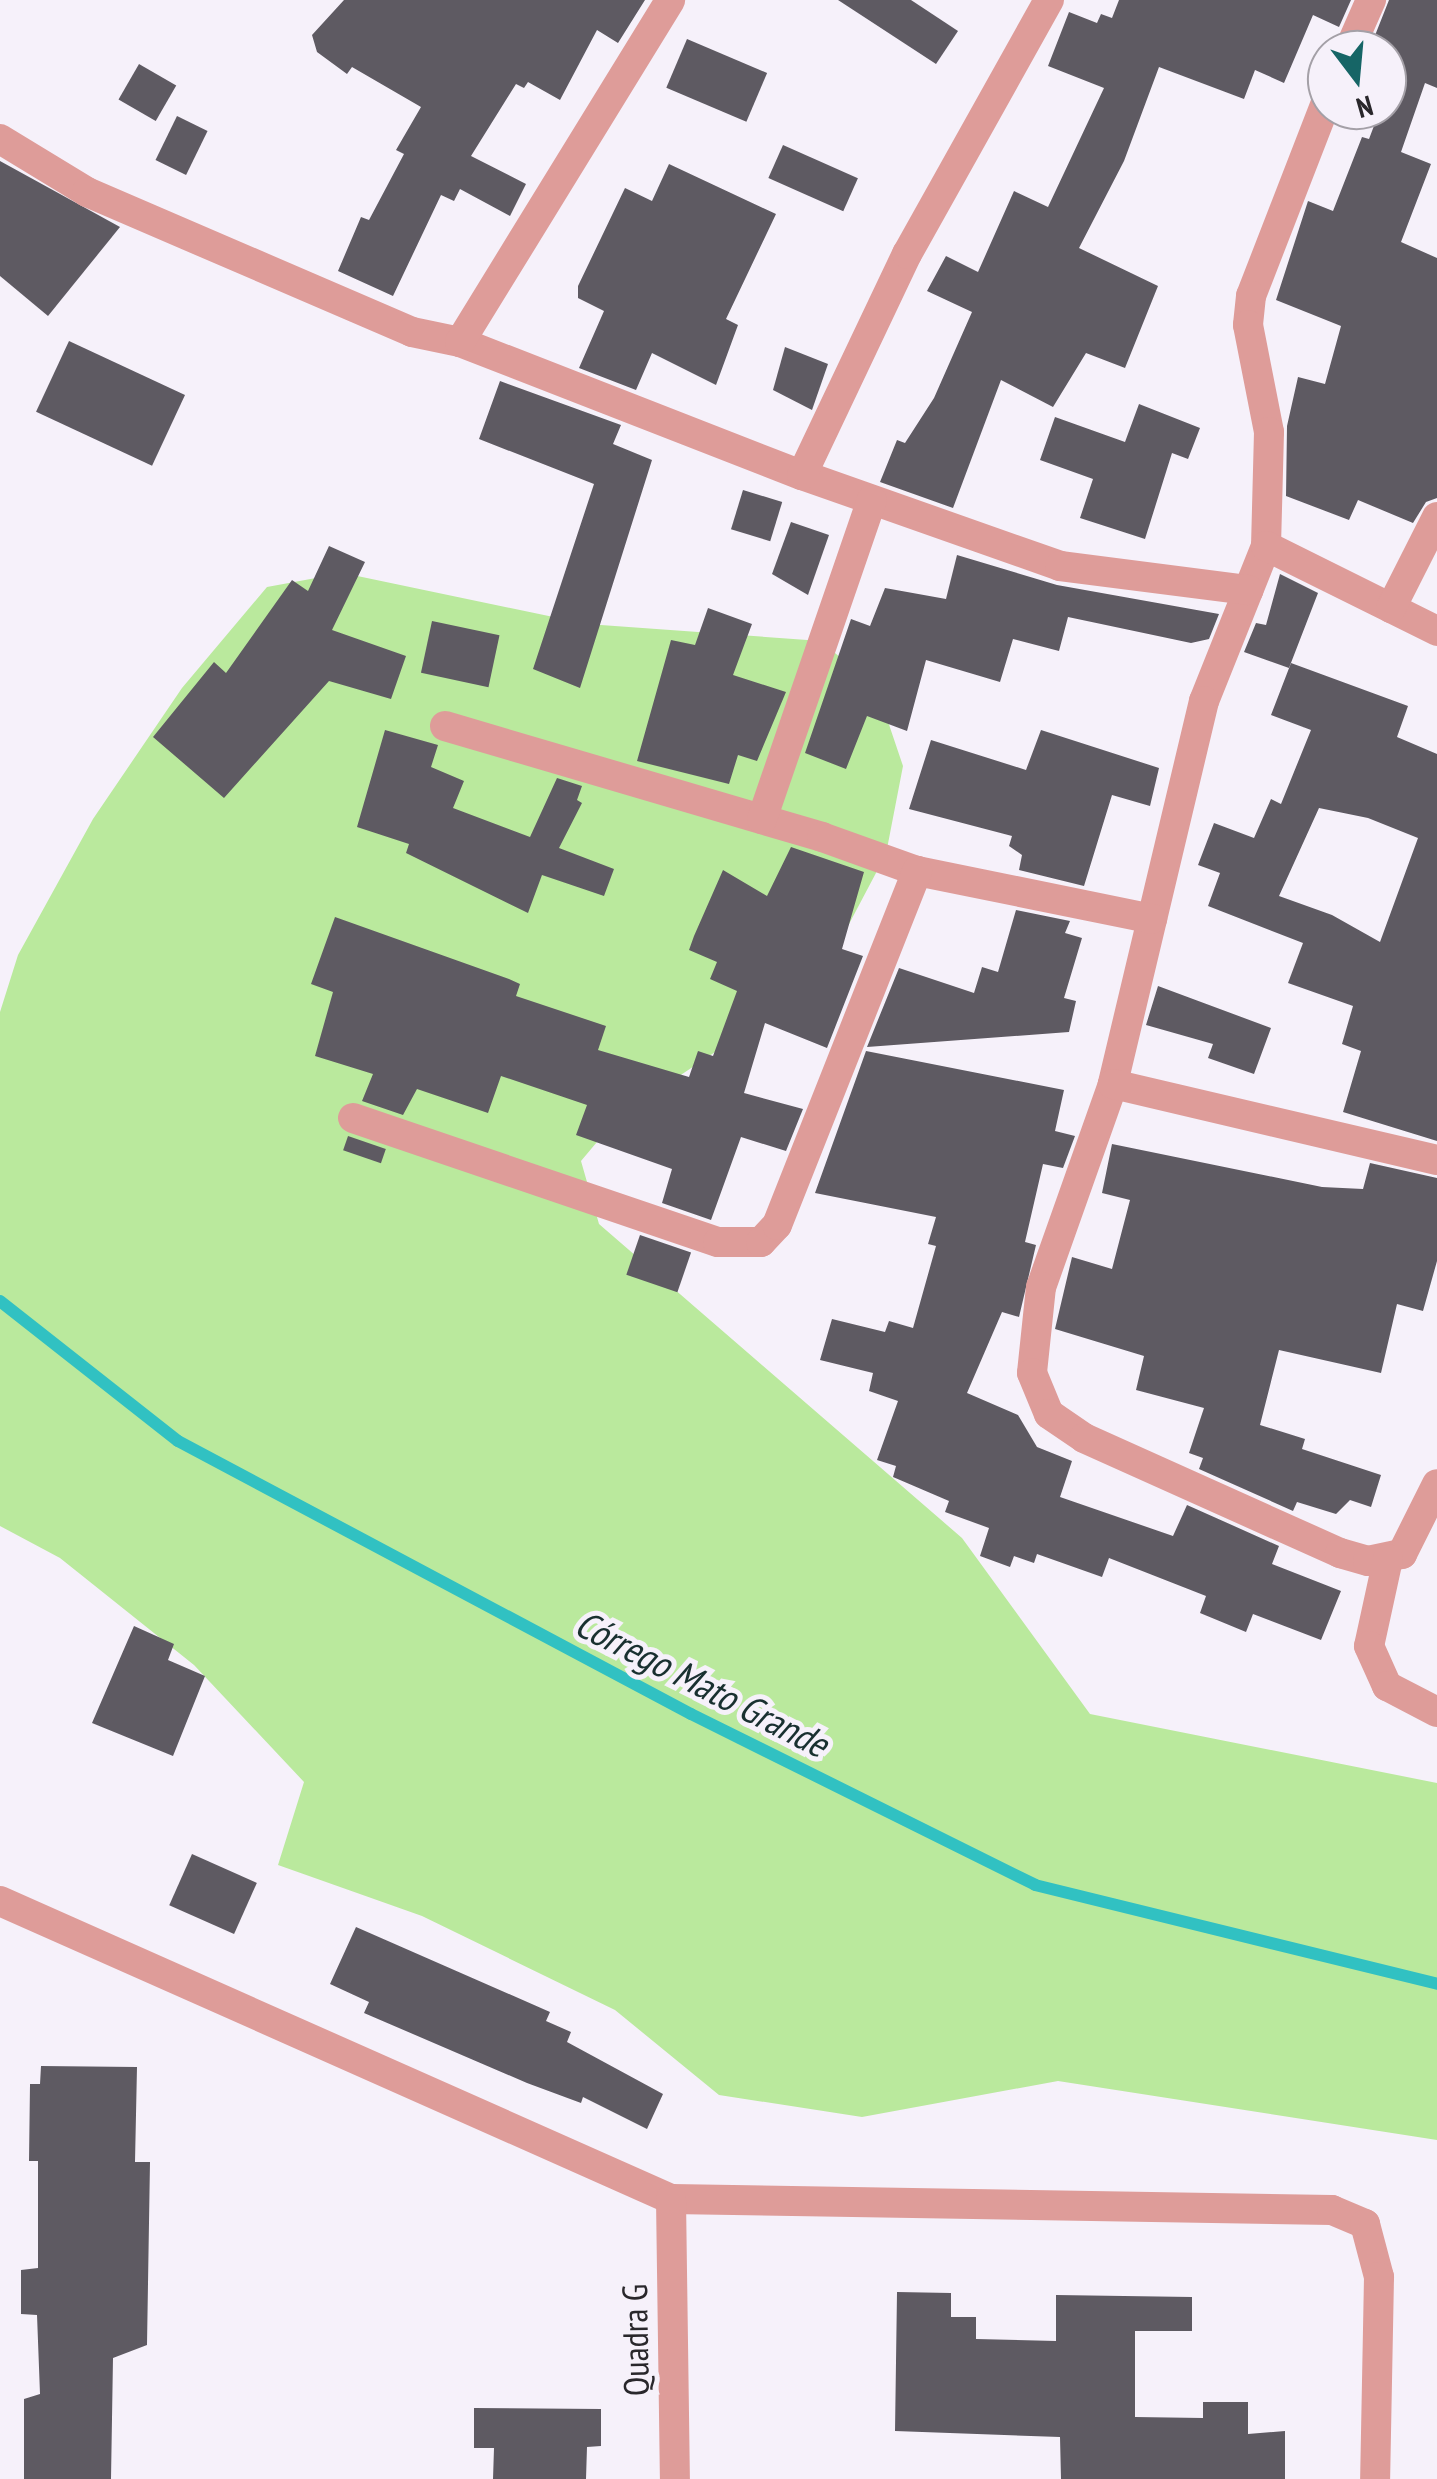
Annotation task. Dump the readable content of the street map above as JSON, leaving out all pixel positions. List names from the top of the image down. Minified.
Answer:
{"streets":{"street":["Quadra G"]},"water":["Córrego Mato Grande"],"north":"bottom"}
